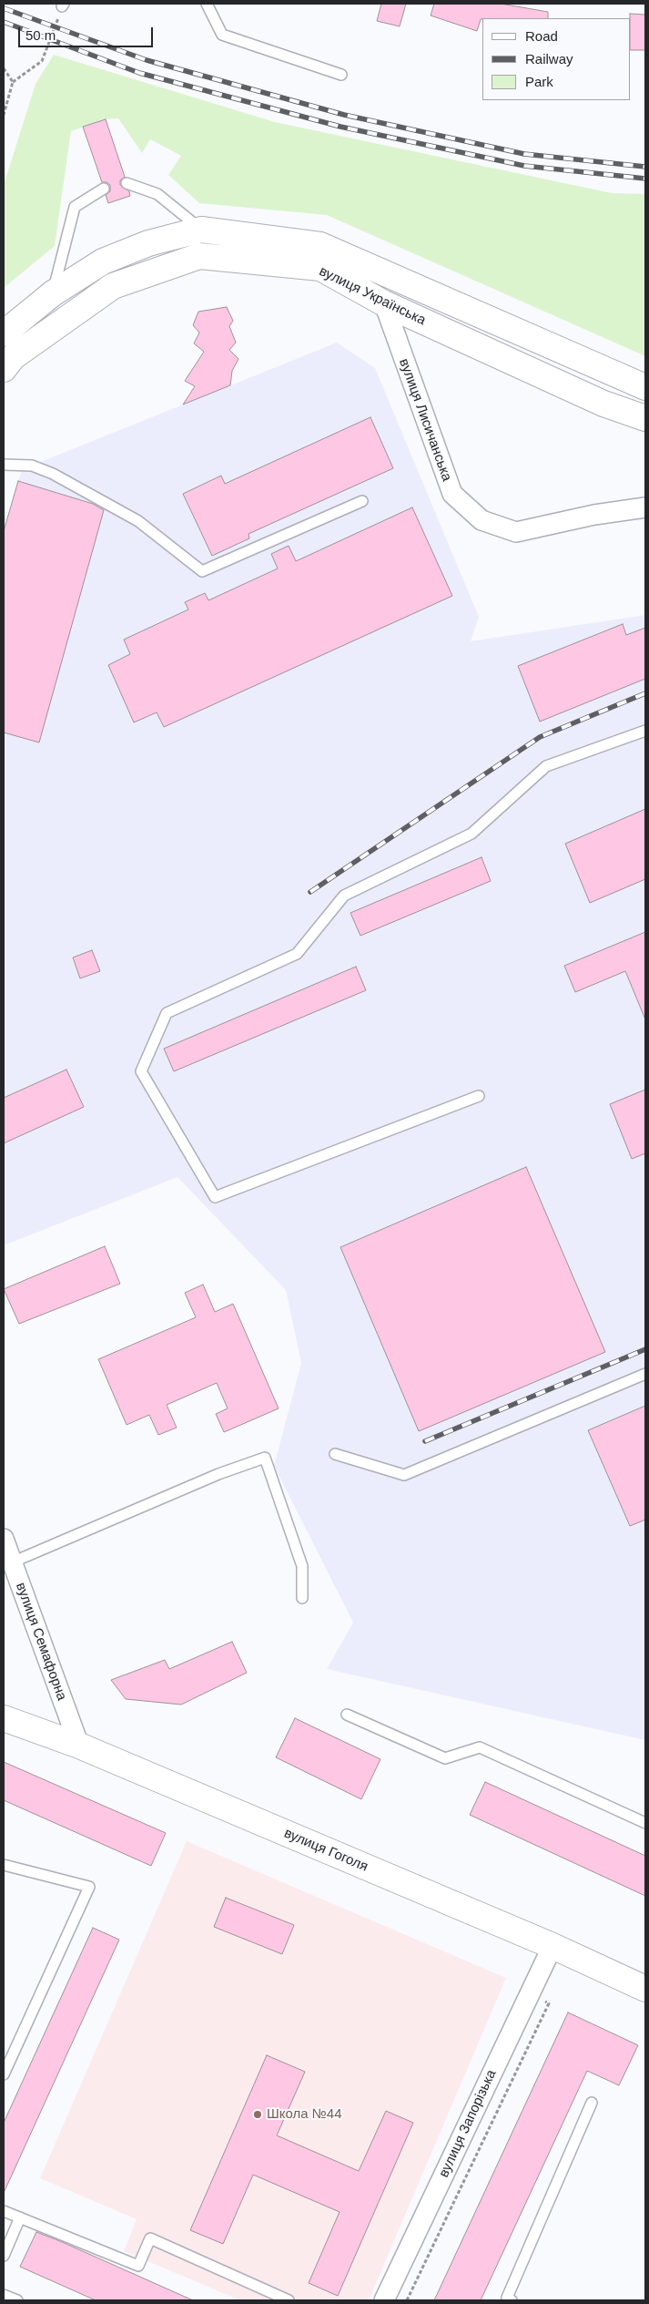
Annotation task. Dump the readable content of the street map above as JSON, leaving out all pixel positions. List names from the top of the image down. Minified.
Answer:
{"streets":{"main road":["вулиця Українська","вулиця Гоголя"],"street":["вулиця Лисичанська","вулиця Семафорна","вулиця Запорізька"]},"crossings":[["вулиця Українська","вулиця Лисичанська"],["вулиця Семафорна","вулиця Гоголя"],["вулиця Гоголя","вулиця Запорізька"]],"places":["Школа №44"],"legend":["Road","Railway","Park"],"scale_bar":"50 m"}
